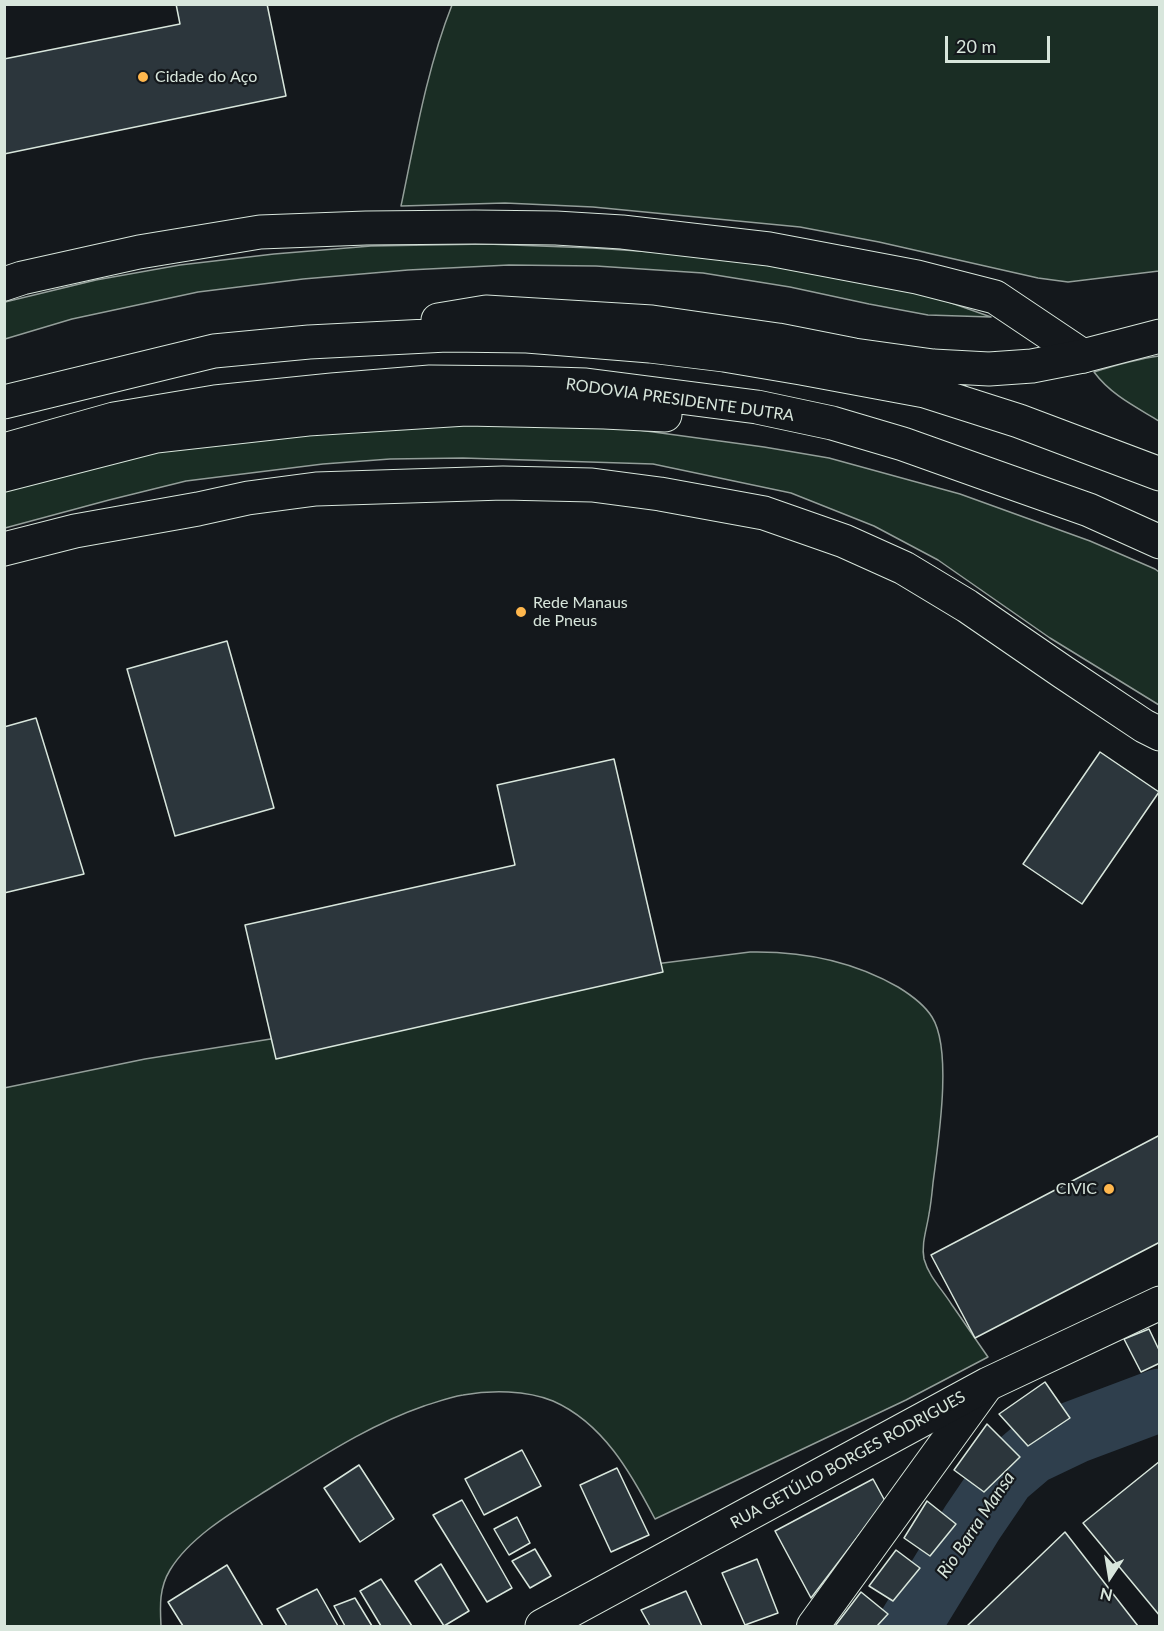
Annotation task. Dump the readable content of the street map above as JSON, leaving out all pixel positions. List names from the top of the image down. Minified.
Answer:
{"streets":{"main road":["RODOVIA PRESIDENTE DUTRA","RUA GETÚLIO BORGES RODRIGUES"]},"water":["Rio Barra Mansa"],"places":["Cidade do Aço","Rede Manaus de Pneus","CIVIC"],"scale_bar":"20 m","north":"bottom"}
